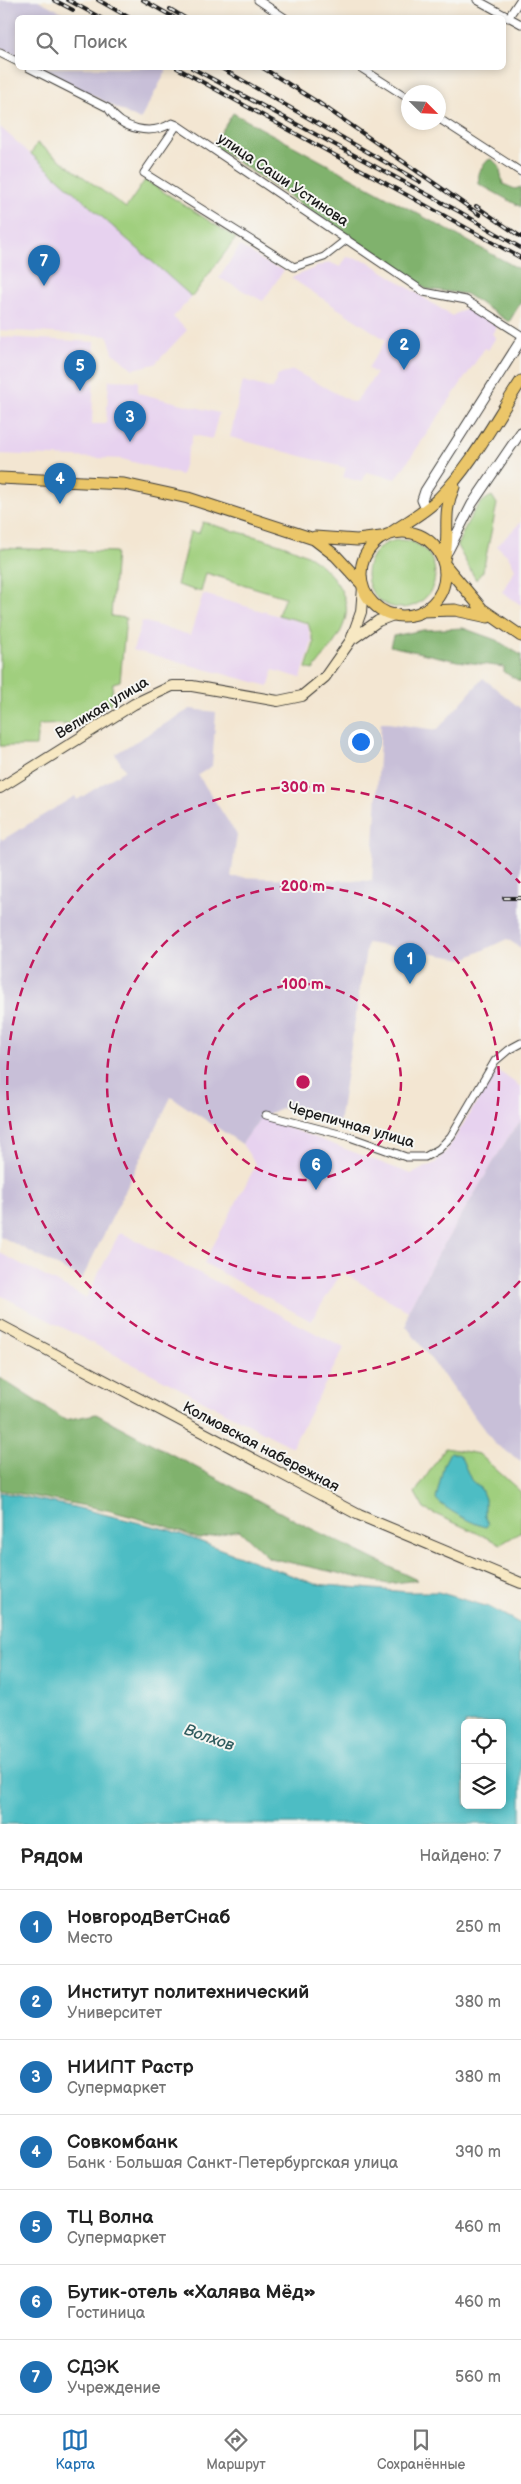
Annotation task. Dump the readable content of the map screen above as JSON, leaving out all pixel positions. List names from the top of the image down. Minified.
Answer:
{"streets":{"main road":["Великая улица","Колмовская набережная"],"street":["улица Саши Устинова","Черепичная улица"]},"water":["Волхов"],"north":"bottom right","page":{"search":"Поиск","pins":["7","2","5","3","4","1","6"],"heading":["Рядом","Найдено: 7"],"list":[{"mark":"1","name":"НовгородВетСнаб","note":"Место","value":"250 m"},{"mark":"2","name":"Институт политехнический","note":"Университет","value":"380 m"},{"mark":"3","name":"НИИПТ Растр","note":"Супермаркет","value":"380 m"},{"mark":"4","name":"Совкомбанк","note":"Банк · Большая Санкт-Петербургская улица","value":"390 m"},{"mark":"5","name":"ТЦ Волна","note":"Супермаркет","value":"460 m"},{"mark":"6","name":"Бутик-отель «Халява Мёд»","note":"Гостиница","value":"460 m"},{"mark":"7","name":"СДЭК","note":"Учреждение","value":"560 m"}],"nav":["Карта","Маршрут","Сохранённые"]},"rings":["300 m","200 m","100 m"]}
